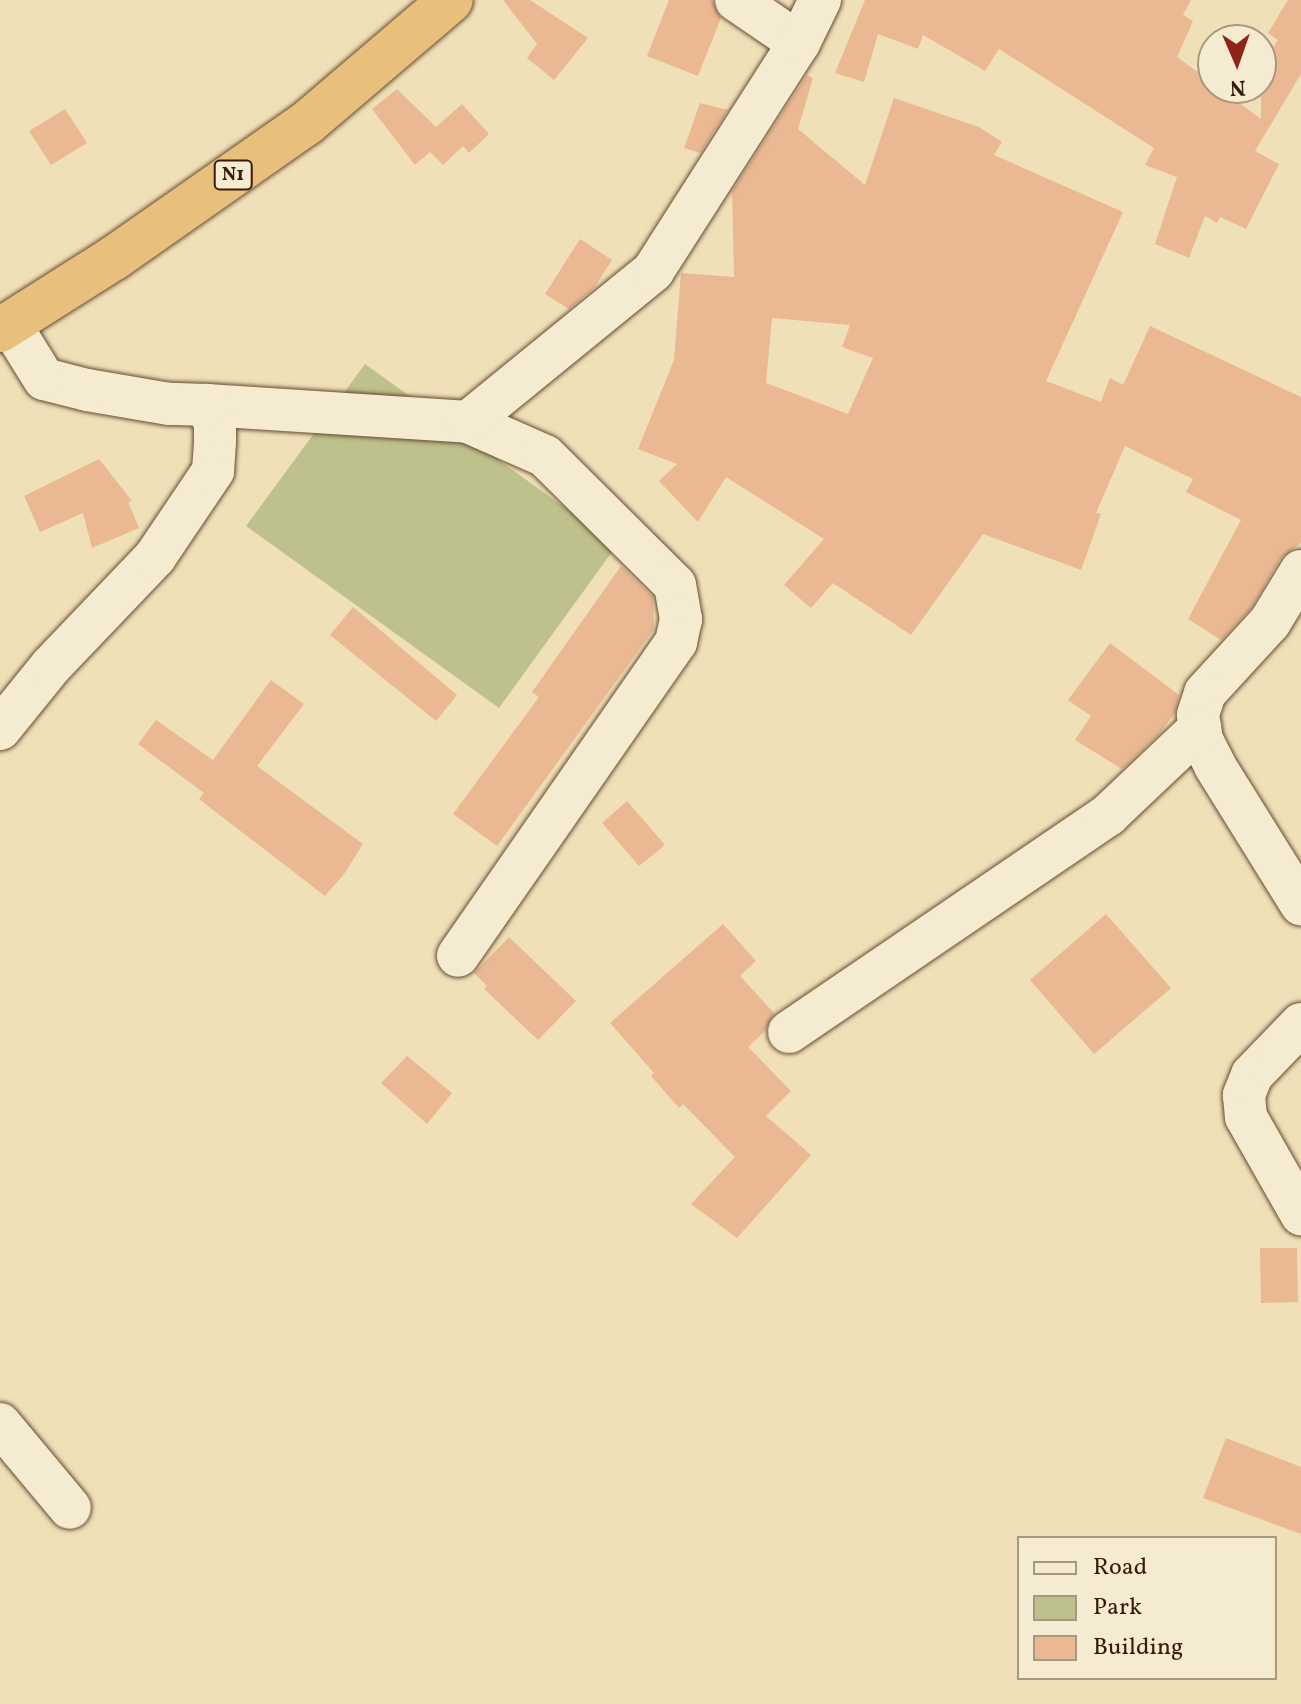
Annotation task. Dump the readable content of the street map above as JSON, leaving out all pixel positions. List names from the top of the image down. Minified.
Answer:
{"streets":{"highway":["N1"]},"legend":["Road","Park","Building"],"north":"bottom"}
